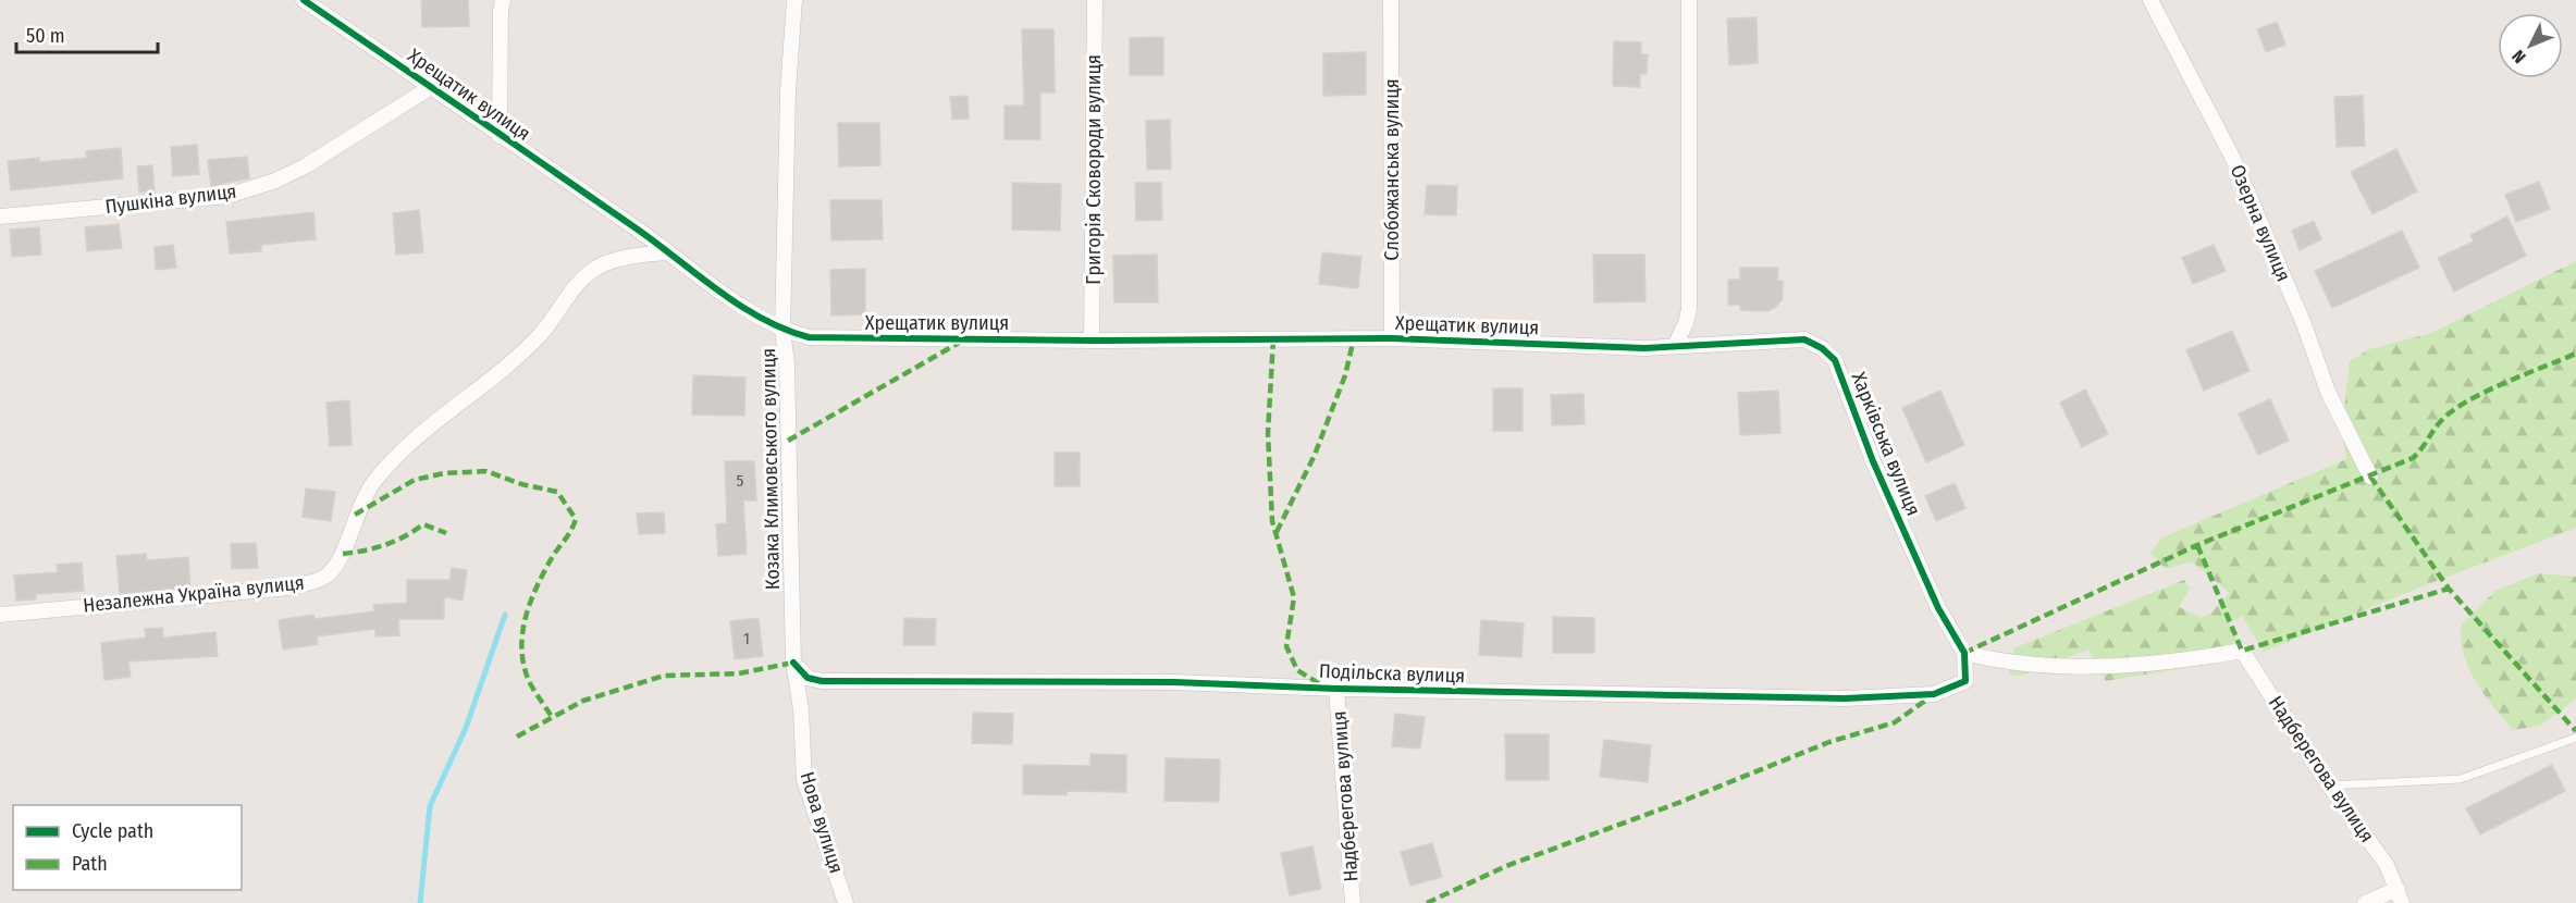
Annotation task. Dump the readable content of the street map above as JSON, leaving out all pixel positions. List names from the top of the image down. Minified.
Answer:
{"streets":{"street":["Хрещатик вулиця","Григорія Сковороди вулиця","Слобожанська вулиця","Пушкіна вулиця","Озерна вулиця","Харківська вулиця","Козака Климовського вулиця","Незалежна Україна вулиця","Подільска вулиця","Надберегова вулиця","Нова вулиця"]},"crossings":[["Хрещатик вулиця","Григорія Сковороди вулиця"],["Хрещатик вулиця","Слобожанська вулиця"],["Хрещатик вулиця","Пушкіна вулиця"],["Хрещатик вулиця","Харківська вулиця"],["Хрещатик вулиця","Козака Климовського вулиця"],["Хрещатик вулиця","Незалежна Україна вулиця"],["Харківська вулиця","Подільска вулиця"],["Харківська вулиця","Надберегова вулиця"],["Козака Климовського вулиця","Подільска вулиця"],["Козака Климовського вулиця","Нова вулиця"],["Подільска вулиця","Надберегова вулиця"],["Подільска вулиця","Нова вулиця"]],"house_numbers":["5","1"],"legend":["Cycle path","Path"],"scale_bar":"50 m","north":"bottom left"}
